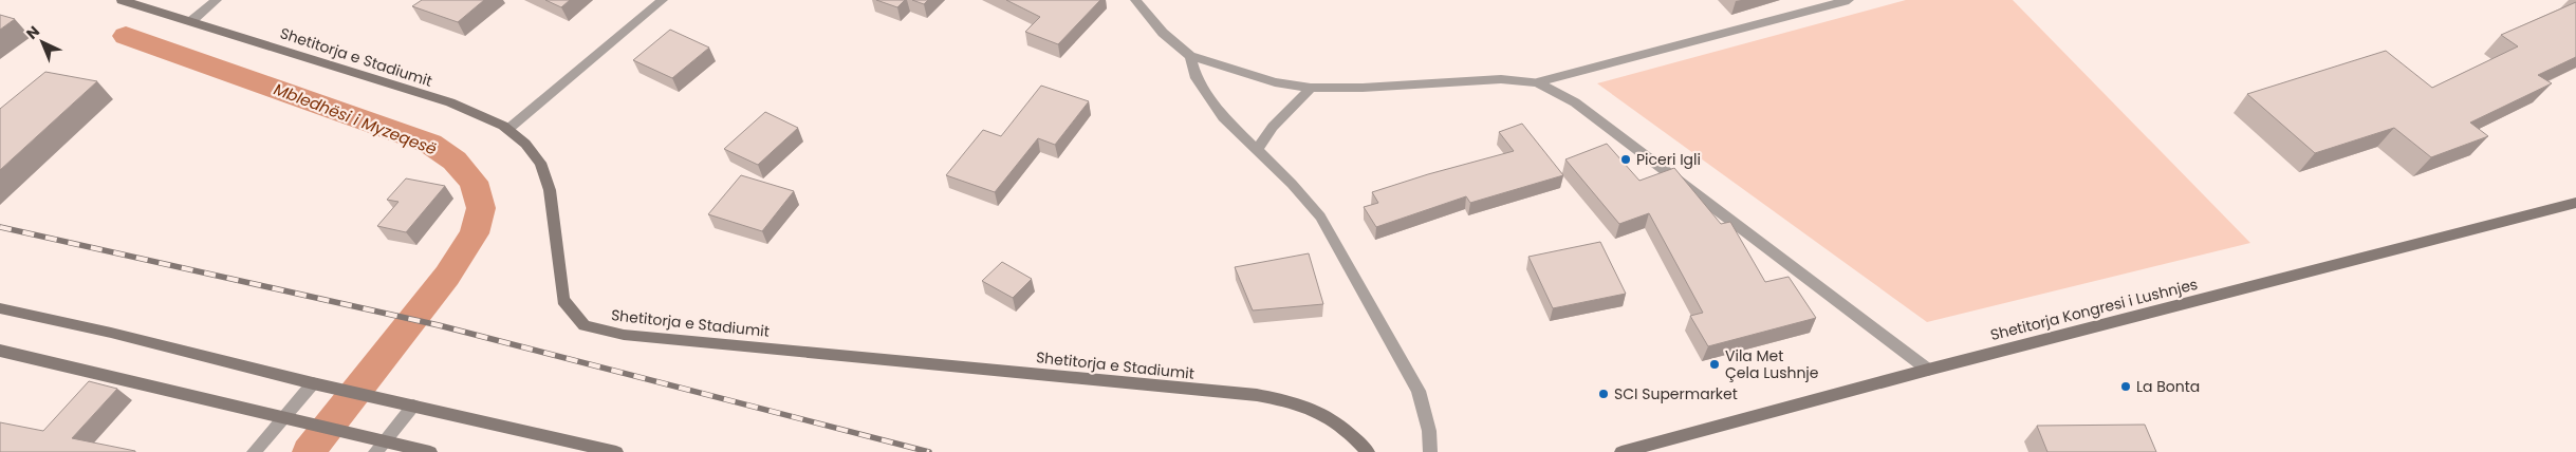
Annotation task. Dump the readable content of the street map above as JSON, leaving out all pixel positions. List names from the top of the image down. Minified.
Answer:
{"streets":{"main road":["Shetitorja e Stadiumit","Shetitorja Kongresi i Lushnjes"]},"water":["Mbledhësi i Myzeqesë"],"places":["Piceri Igli","Vila Met Çela Lushnje","La Bonta","SCI Supermarket"],"north":"top left"}
